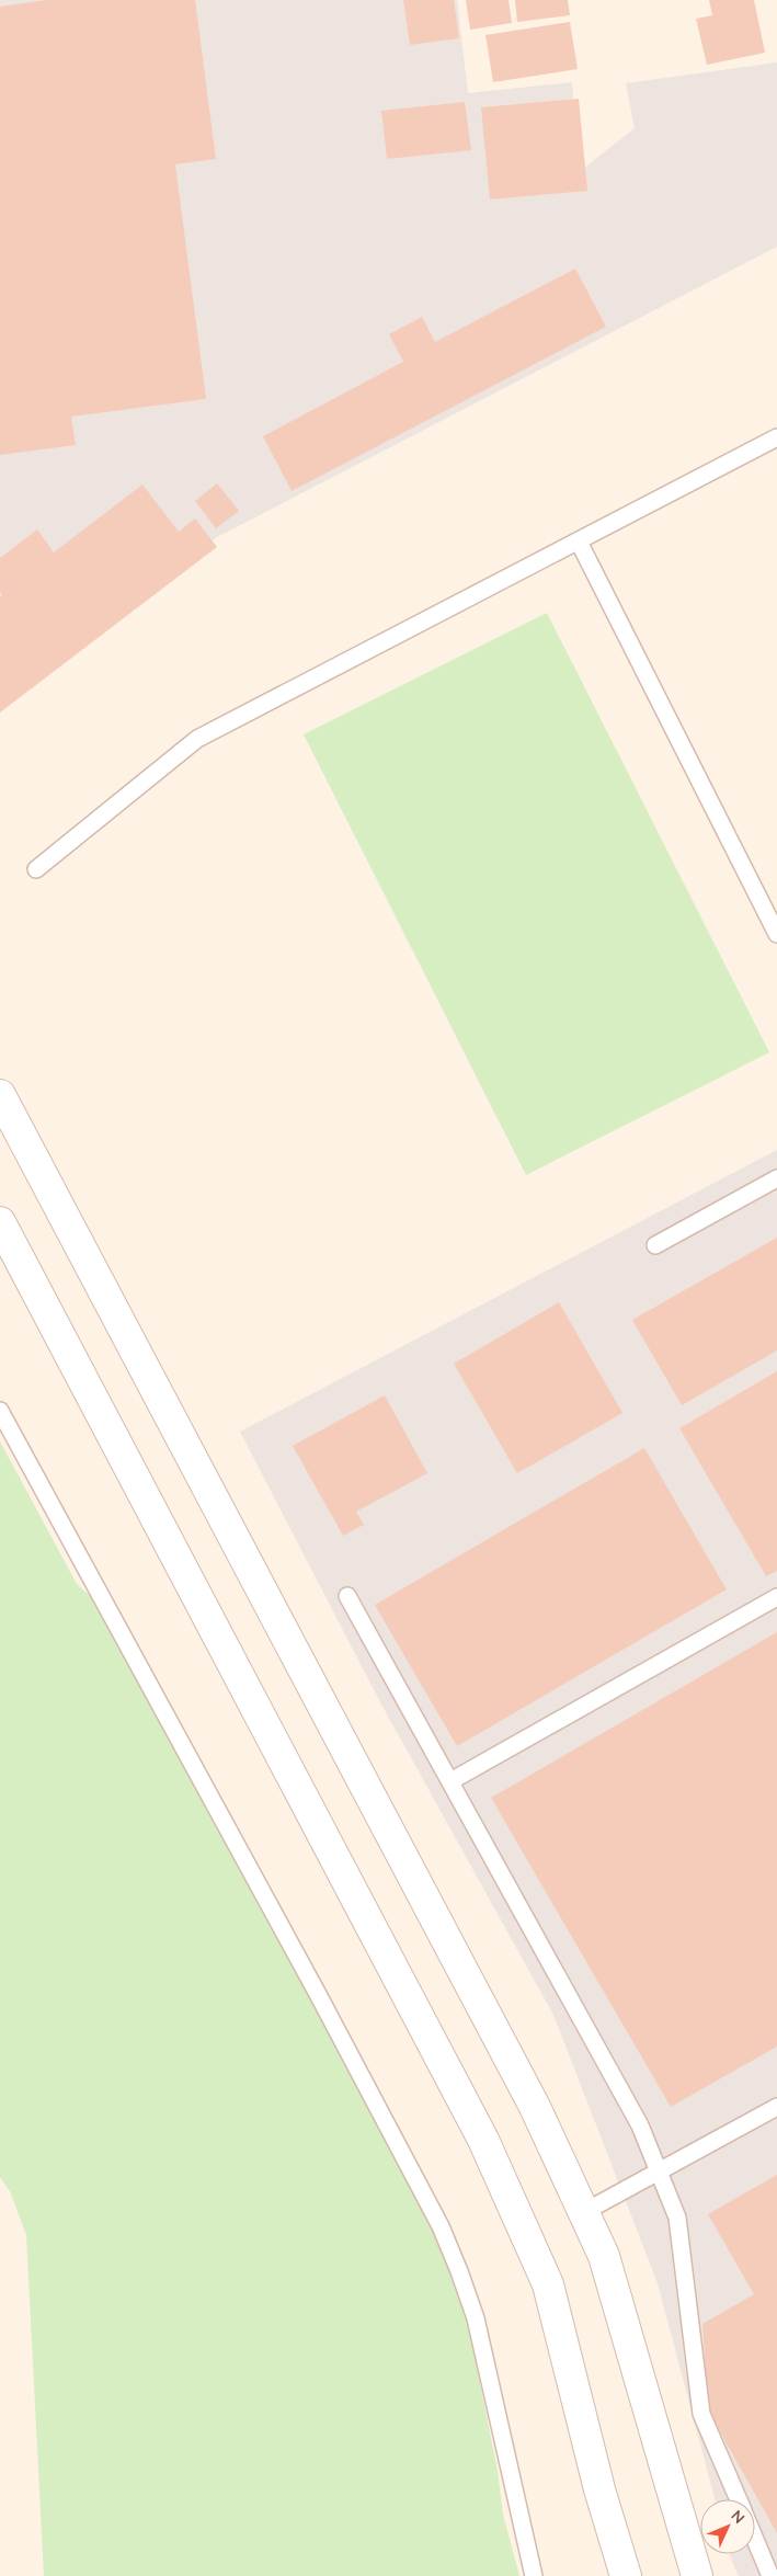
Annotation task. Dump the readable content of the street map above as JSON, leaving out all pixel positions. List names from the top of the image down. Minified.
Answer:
{"north":"top right"}
